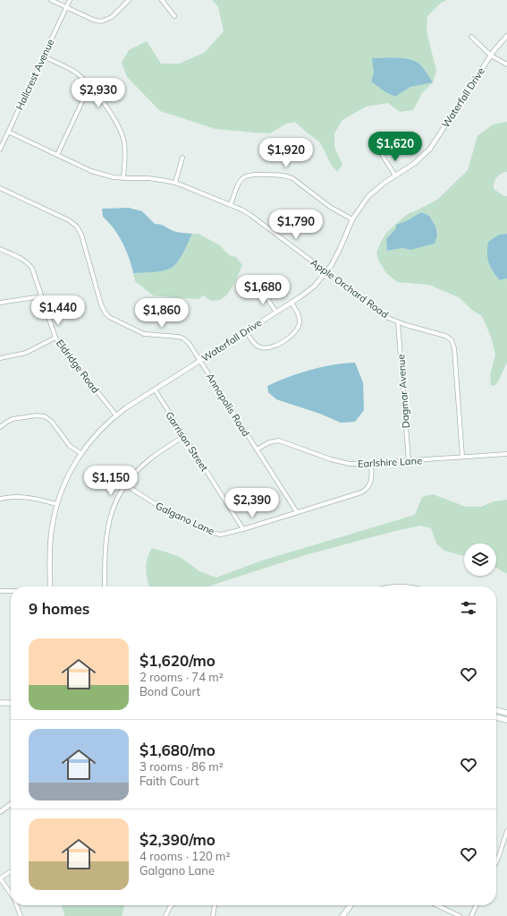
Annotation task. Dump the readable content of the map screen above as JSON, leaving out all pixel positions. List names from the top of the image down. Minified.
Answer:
{"streets":{"street":["Hallcrest Avenue","Waterfall Drive","Apple Orchard Road","Eldridge Road","Dagmar Avenue","Annapolis Road","Garrison Street","Earlshire Lane","Galgano Lane"]},"crossings":[["Hallcrest Avenue","Apple Orchard Road"],["Waterfall Drive","Apple Orchard Road"],["Waterfall Drive","Eldridge Road"],["Waterfall Drive","Annapolis Road"],["Waterfall Drive","Garrison Street"],["Apple Orchard Road","Dagmar Avenue"],["Apple Orchard Road","Earlshire Lane"],["Dagmar Avenue","Earlshire Lane"],["Annapolis Road","Earlshire Lane"],["Annapolis Road","Galgano Lane"],["Garrison Street","Galgano Lane"],["Earlshire Lane","Galgano Lane"]],"page":{"price":["$2,930","$1,620","$1,920","$1,790","$1,680","$1,440","$1,860","$1,150","$2,390"],"heading":"9 homes","list":[{"name":"$1,620/mo","note":"2 rooms · 74 m² · Bond Court"},{"name":"$1,680/mo","note":"3 rooms · 86 m² · Faith Court"},{"name":"$2,390/mo","note":"4 rooms · 120 m² · Galgano Lane"}]}}
